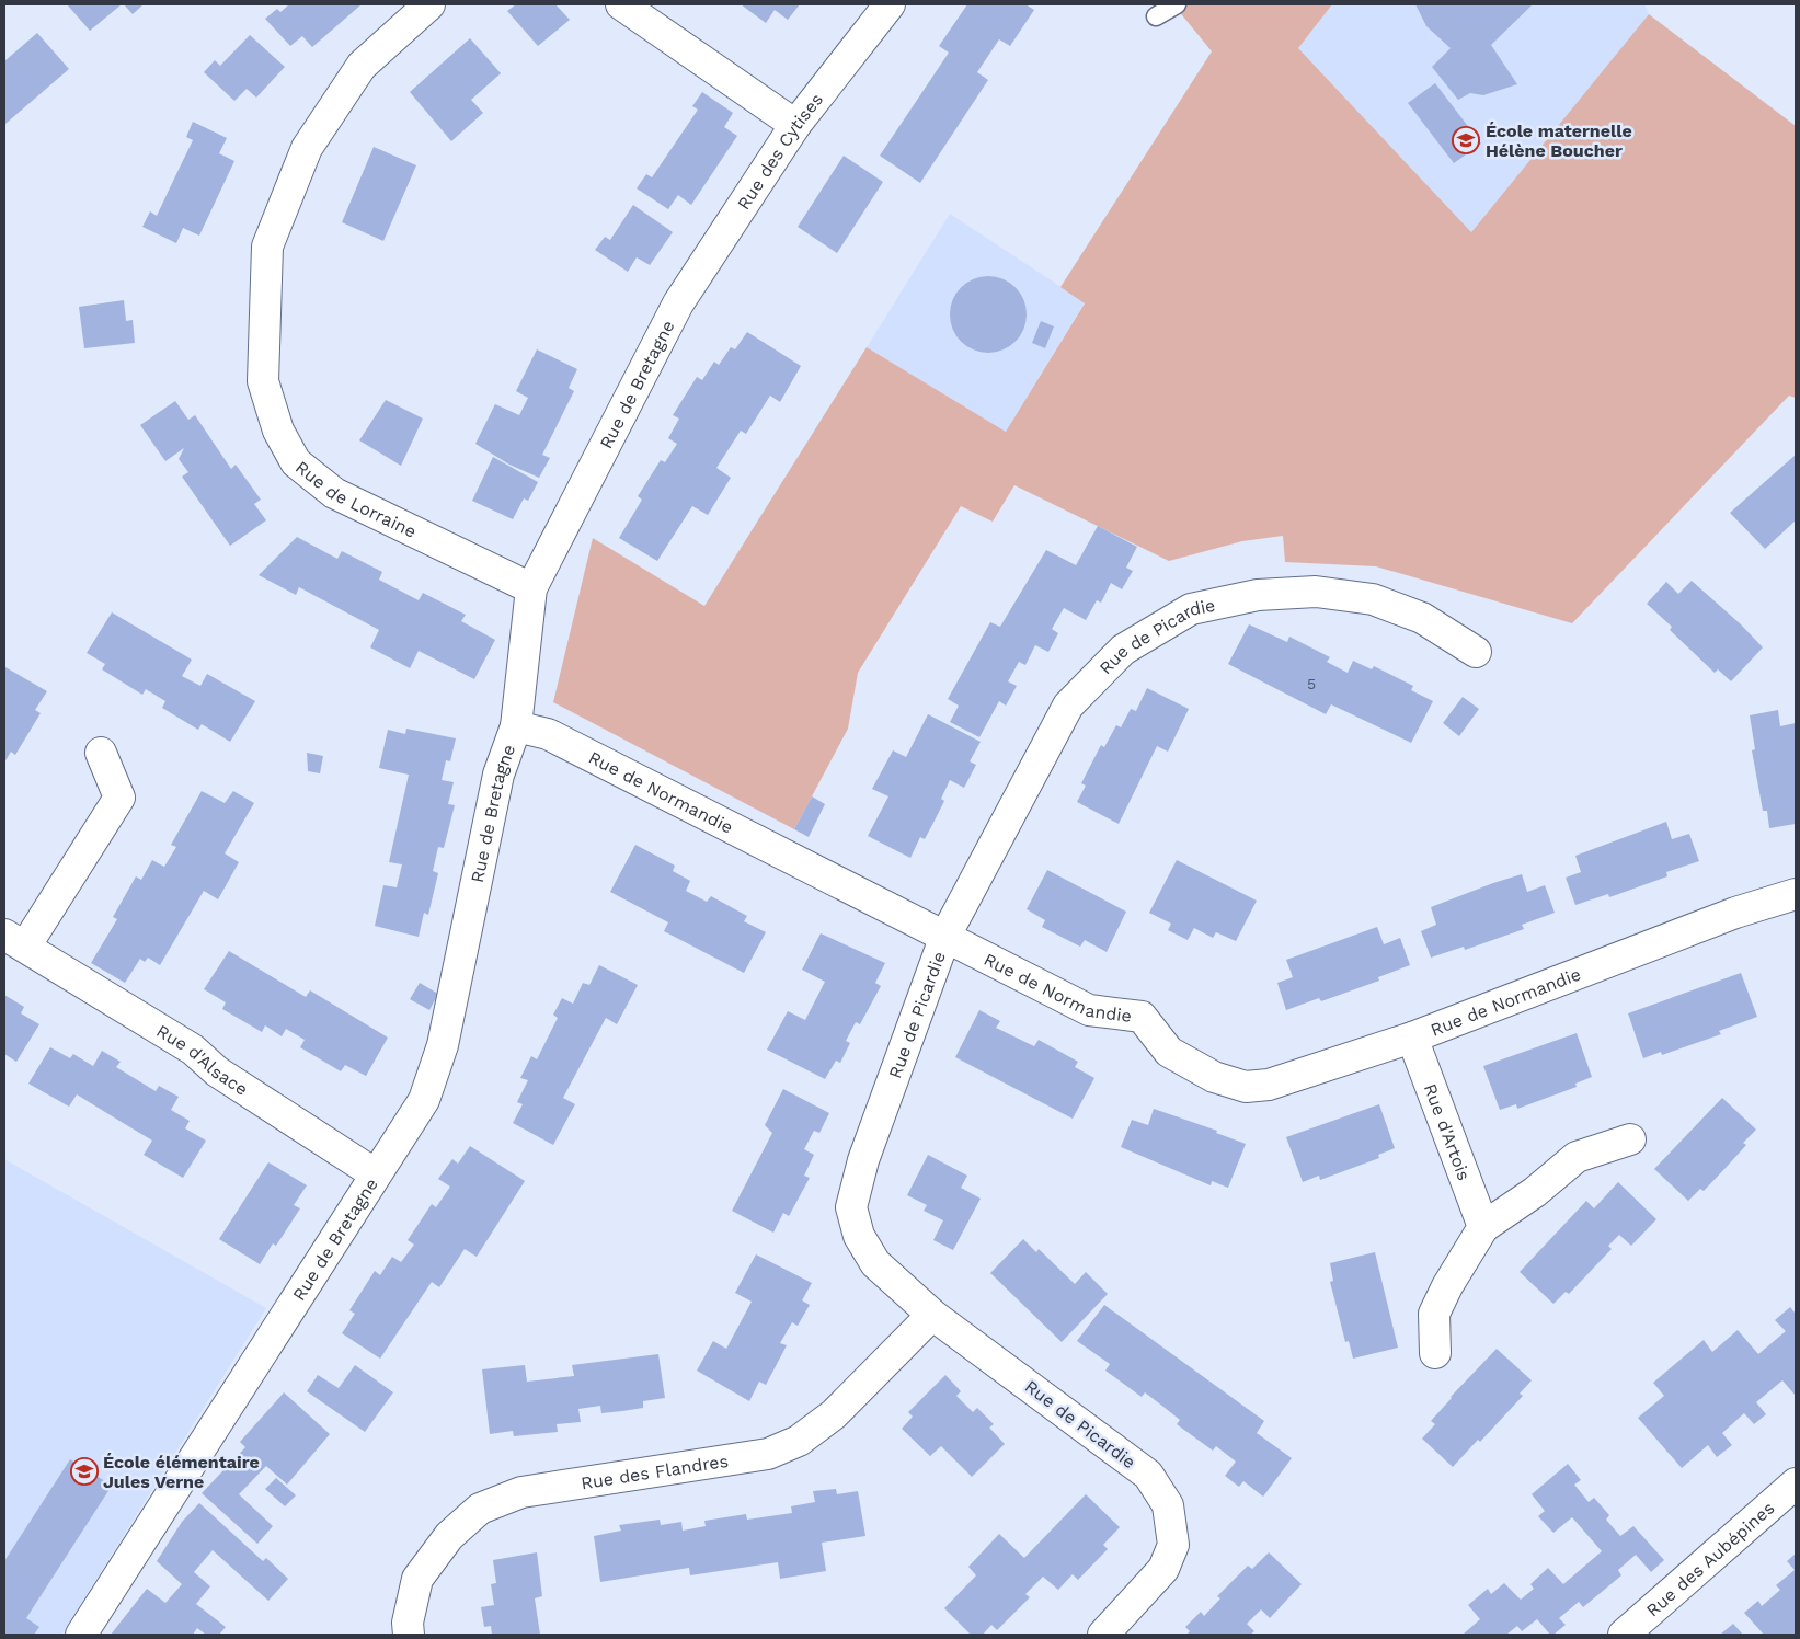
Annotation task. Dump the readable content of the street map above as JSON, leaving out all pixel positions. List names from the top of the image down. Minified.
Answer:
{"streets":{"street":["Rue des Cytises","Rue de Bretagne","Rue de Lorraine","Rue de Picardie","Rue de Normandie","Rue d'Alsace","Rue d'Artois","Rue des Flandres","Rue des Aubépines"]},"crossings":[["Rue des Cytises","Rue de Bretagne"],["Rue de Bretagne","Rue de Lorraine"],["Rue de Bretagne","Rue de Normandie"],["Rue de Bretagne","Rue d'Alsace"],["Rue de Picardie","Rue de Normandie"],["Rue de Picardie","Rue des Flandres"],["Rue de Normandie","Rue d'Artois"]],"places":{"school or university":["École maternelle Hélène Boucher","École élémentaire Jules Verne"]},"house_numbers":["5"]}
